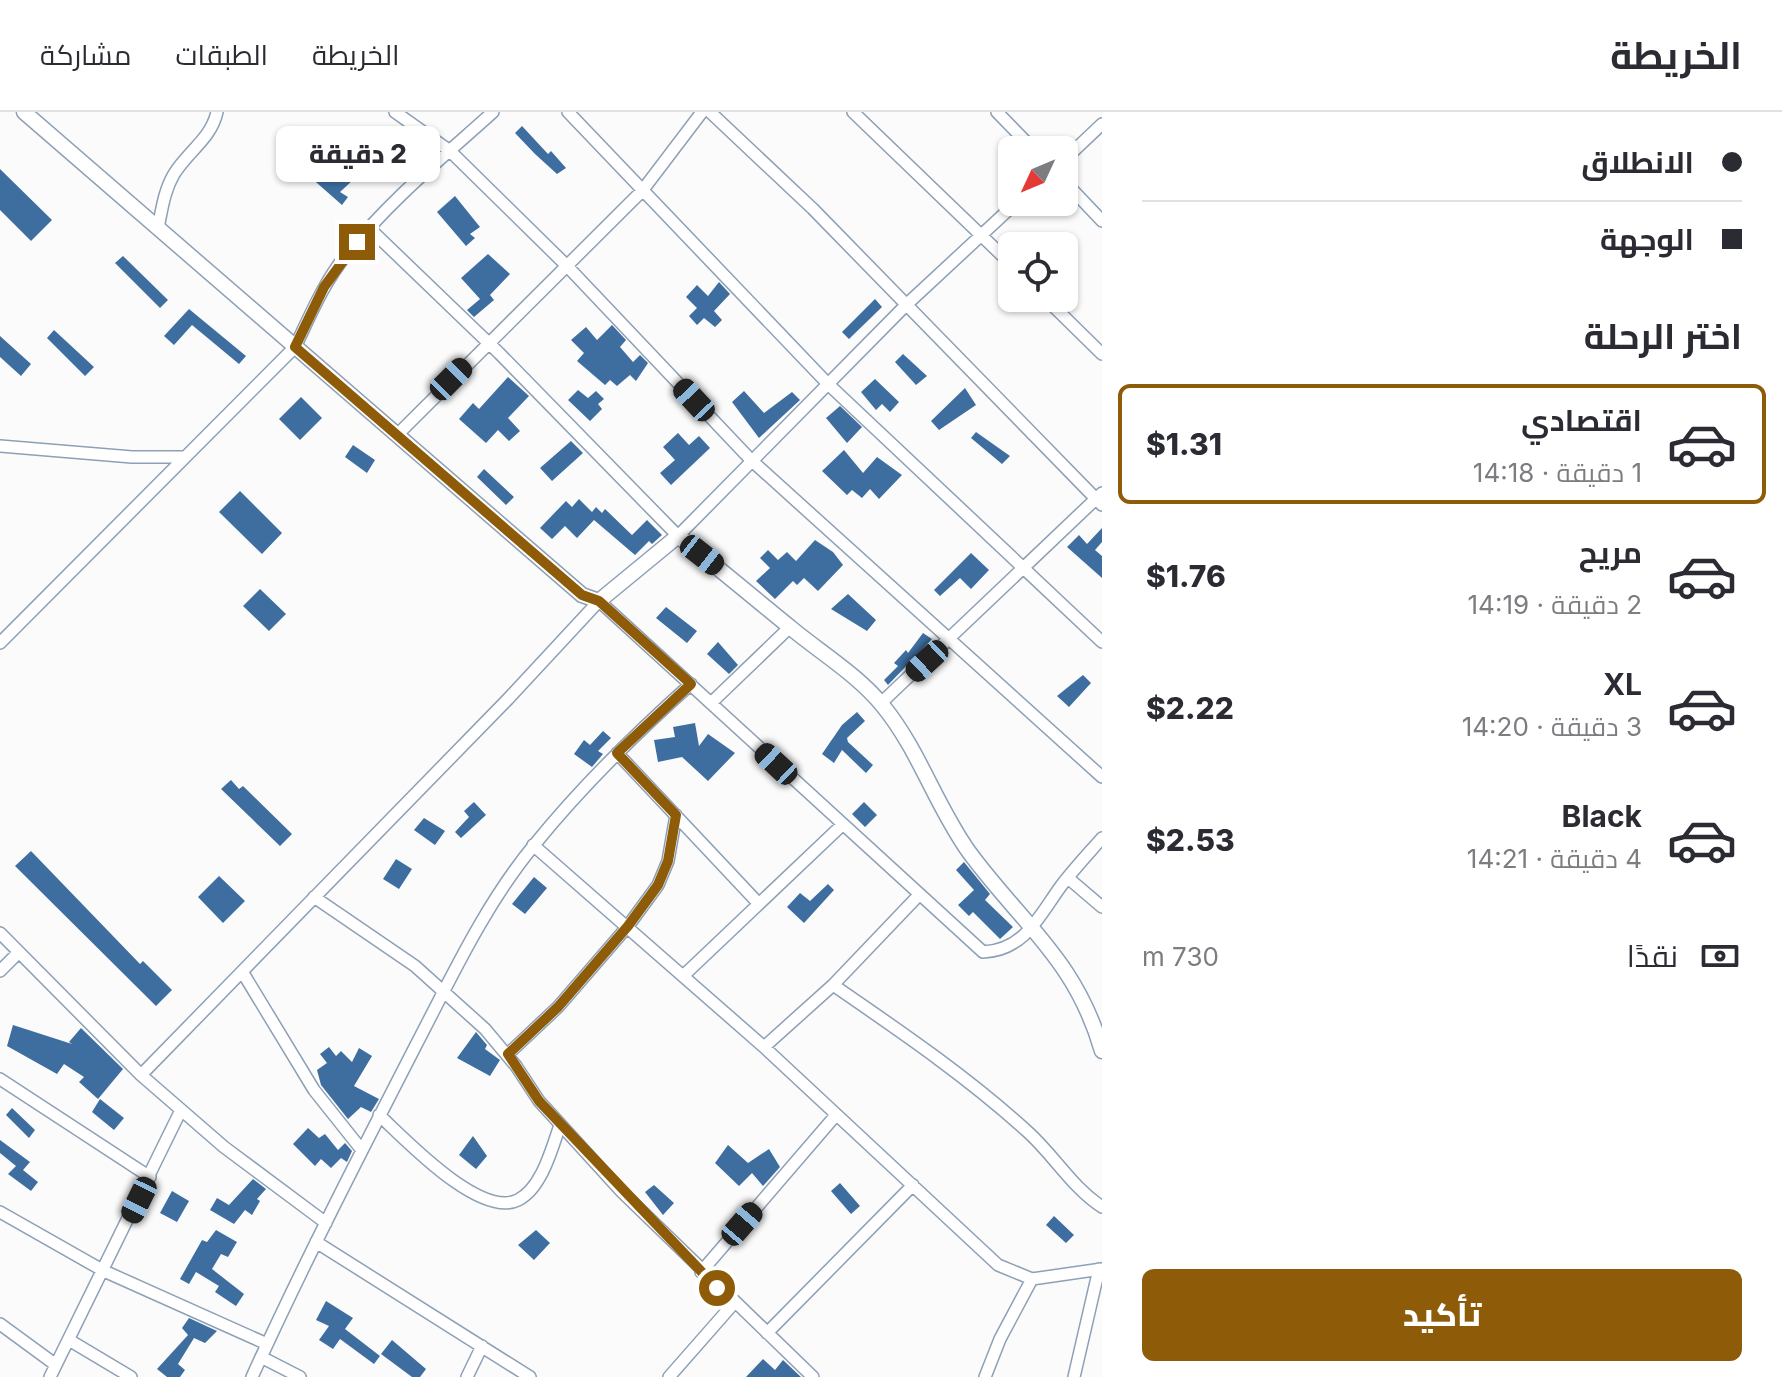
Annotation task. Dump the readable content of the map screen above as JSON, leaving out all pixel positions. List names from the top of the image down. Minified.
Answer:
{"north":"bottom left","page":{"header":"الخريطة","nav":["الخريطة","الطبقات","مشاركة"],"banner":["الانطلاق","الوجهة"],"bubble":"2 دقيقة","heading":"اختر الرحلة","list":[{"name":"اقتصادي","note":"1 دقيقة · 14:18","value":"$1.31"},{"name":"مريح","note":"2 دقيقة · 14:19","value":"$1.76"},{"name":"XL","note":"3 دقيقة · 14:20","value":"$2.22"},{"name":"Black","note":"4 دقيقة · 14:21","value":"$2.53"}],"pay":["نقدًا","730 m"],"buttons":"تأكيد"}}
